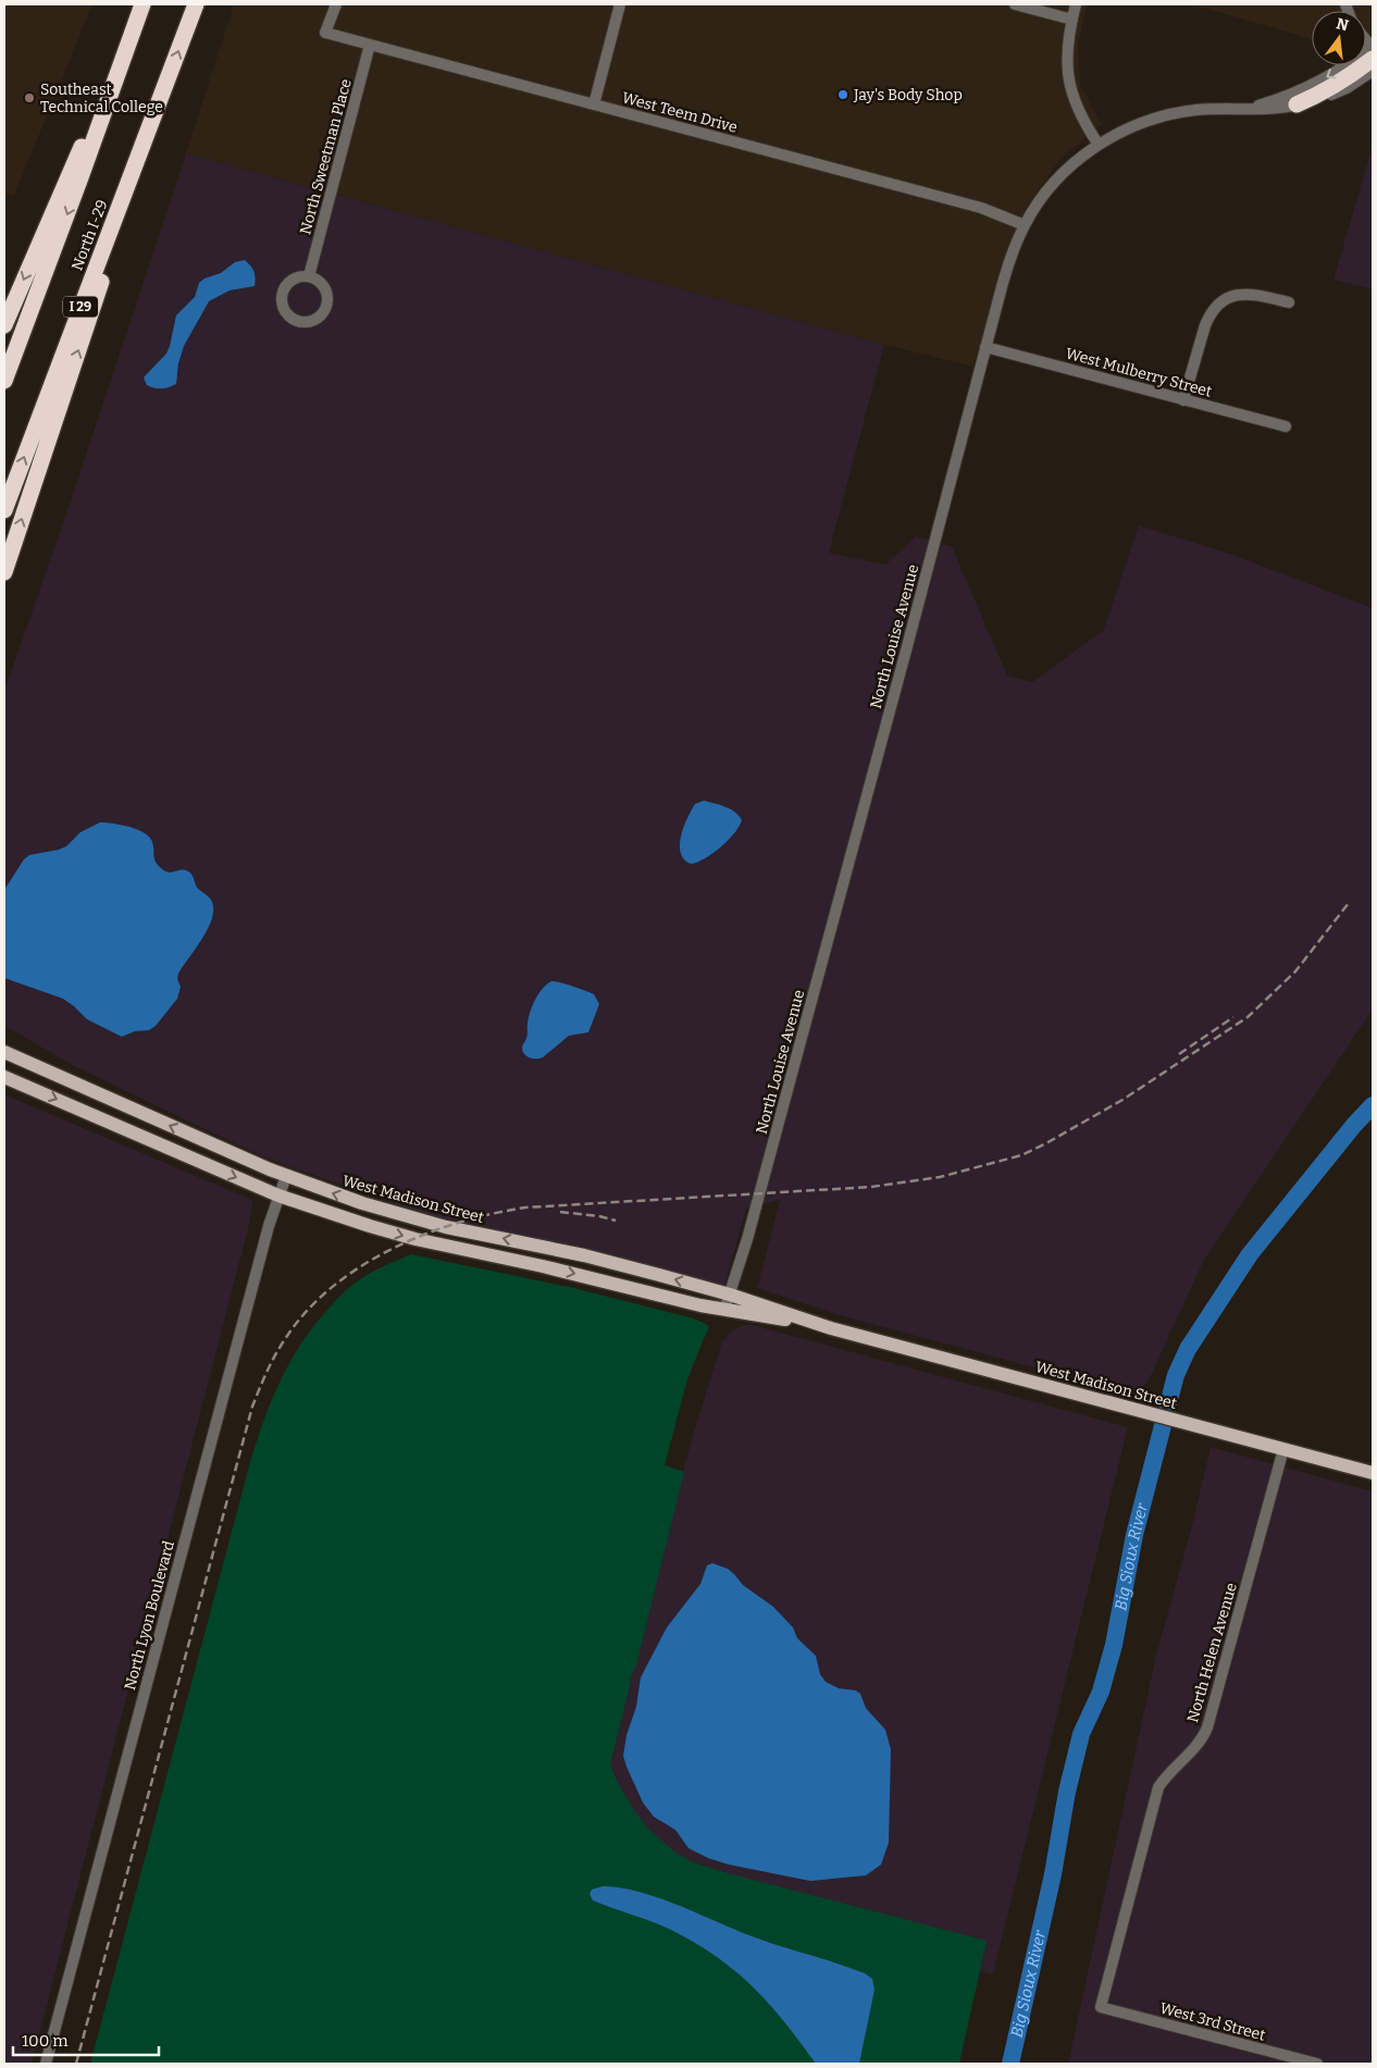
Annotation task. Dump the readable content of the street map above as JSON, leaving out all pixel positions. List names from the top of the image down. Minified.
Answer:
{"streets":{"highway":["North I-29","I 29"],"main road":["West Madison Street"],"street":["West Teem Drive","North Sweetman Place","West Mulberry Street","North Louise Avenue","North Lyon Boulevard","North Helen Avenue","West 3rd Street"]},"crossings":[["West Teem Drive","North Sweetman Place"],["West Teem Drive","North Louise Avenue"],["West Mulberry Street","North Louise Avenue"],["North Louise Avenue","West Madison Street"],["West Madison Street","North Lyon Boulevard"],["West Madison Street","North Helen Avenue"],["North Helen Avenue","West 3rd Street"]],"water":["Big Sioux River"],"places":["Jay's Body Shop","Southeast Technical College"],"scale_bar":"100 m","north":"top"}
